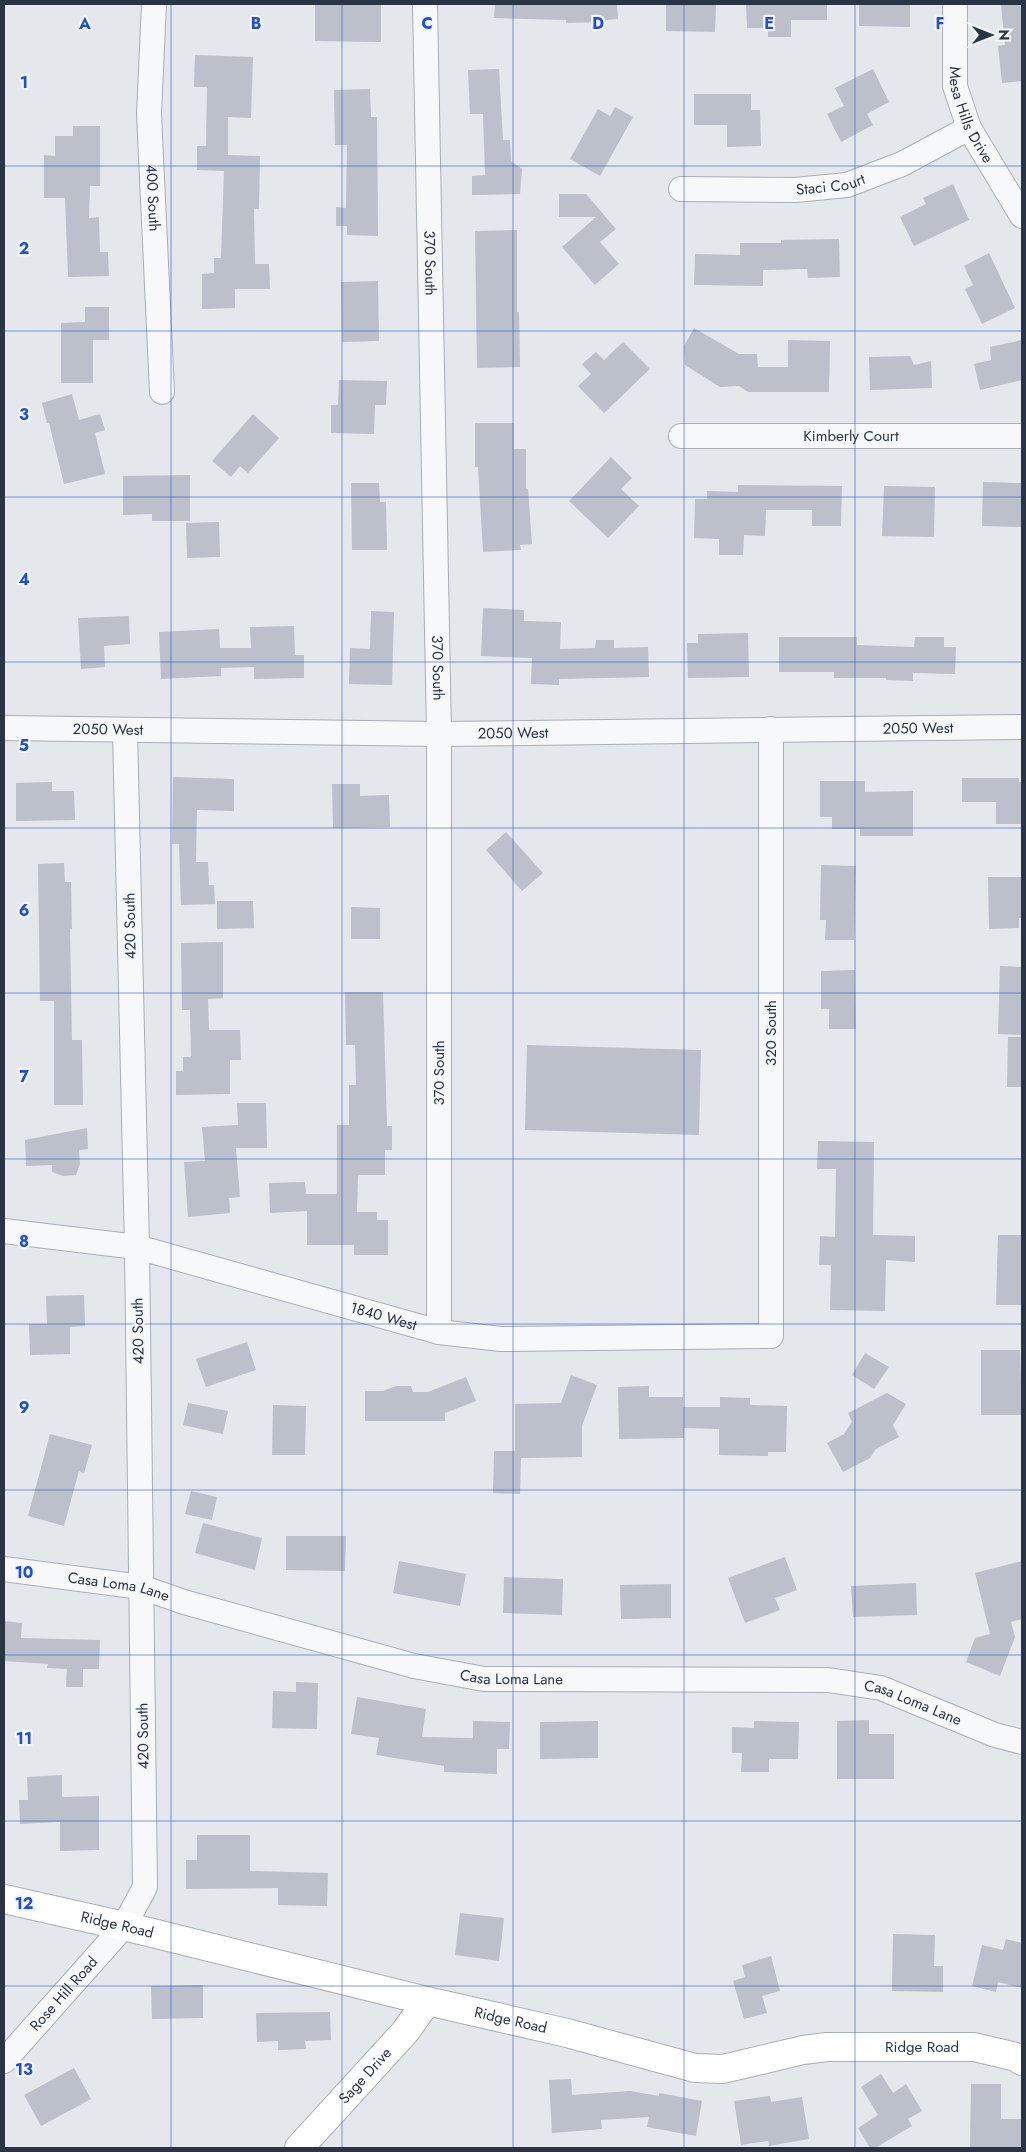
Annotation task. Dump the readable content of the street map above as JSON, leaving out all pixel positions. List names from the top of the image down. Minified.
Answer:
{"streets":{"street":["Mesa Hills Drive","Staci Court","400 South","370 South","Kimberly Court","2050 West","420 South","320 South","1840 West","Casa Loma Lane","Ridge Road","Rose Hill Road","Sage Drive"]},"crossings":[["Mesa Hills Drive","Staci Court"],["370 South","2050 West"],["370 South","1840 West"],["2050 West","420 South"],["2050 West","320 South"],["420 South","1840 West"],["420 South","Casa Loma Lane"],["420 South","Ridge Road"],["420 South","Rose Hill Road"],["320 South","1840 West"],["Ridge Road","Rose Hill Road"],["Ridge Road","Sage Drive"]],"north":"right","grid":{"columns":["A","B","C","D","E","F"],"rows":["1","2","3","4","5","6","7","8","9","10","11","12","13"]}}
